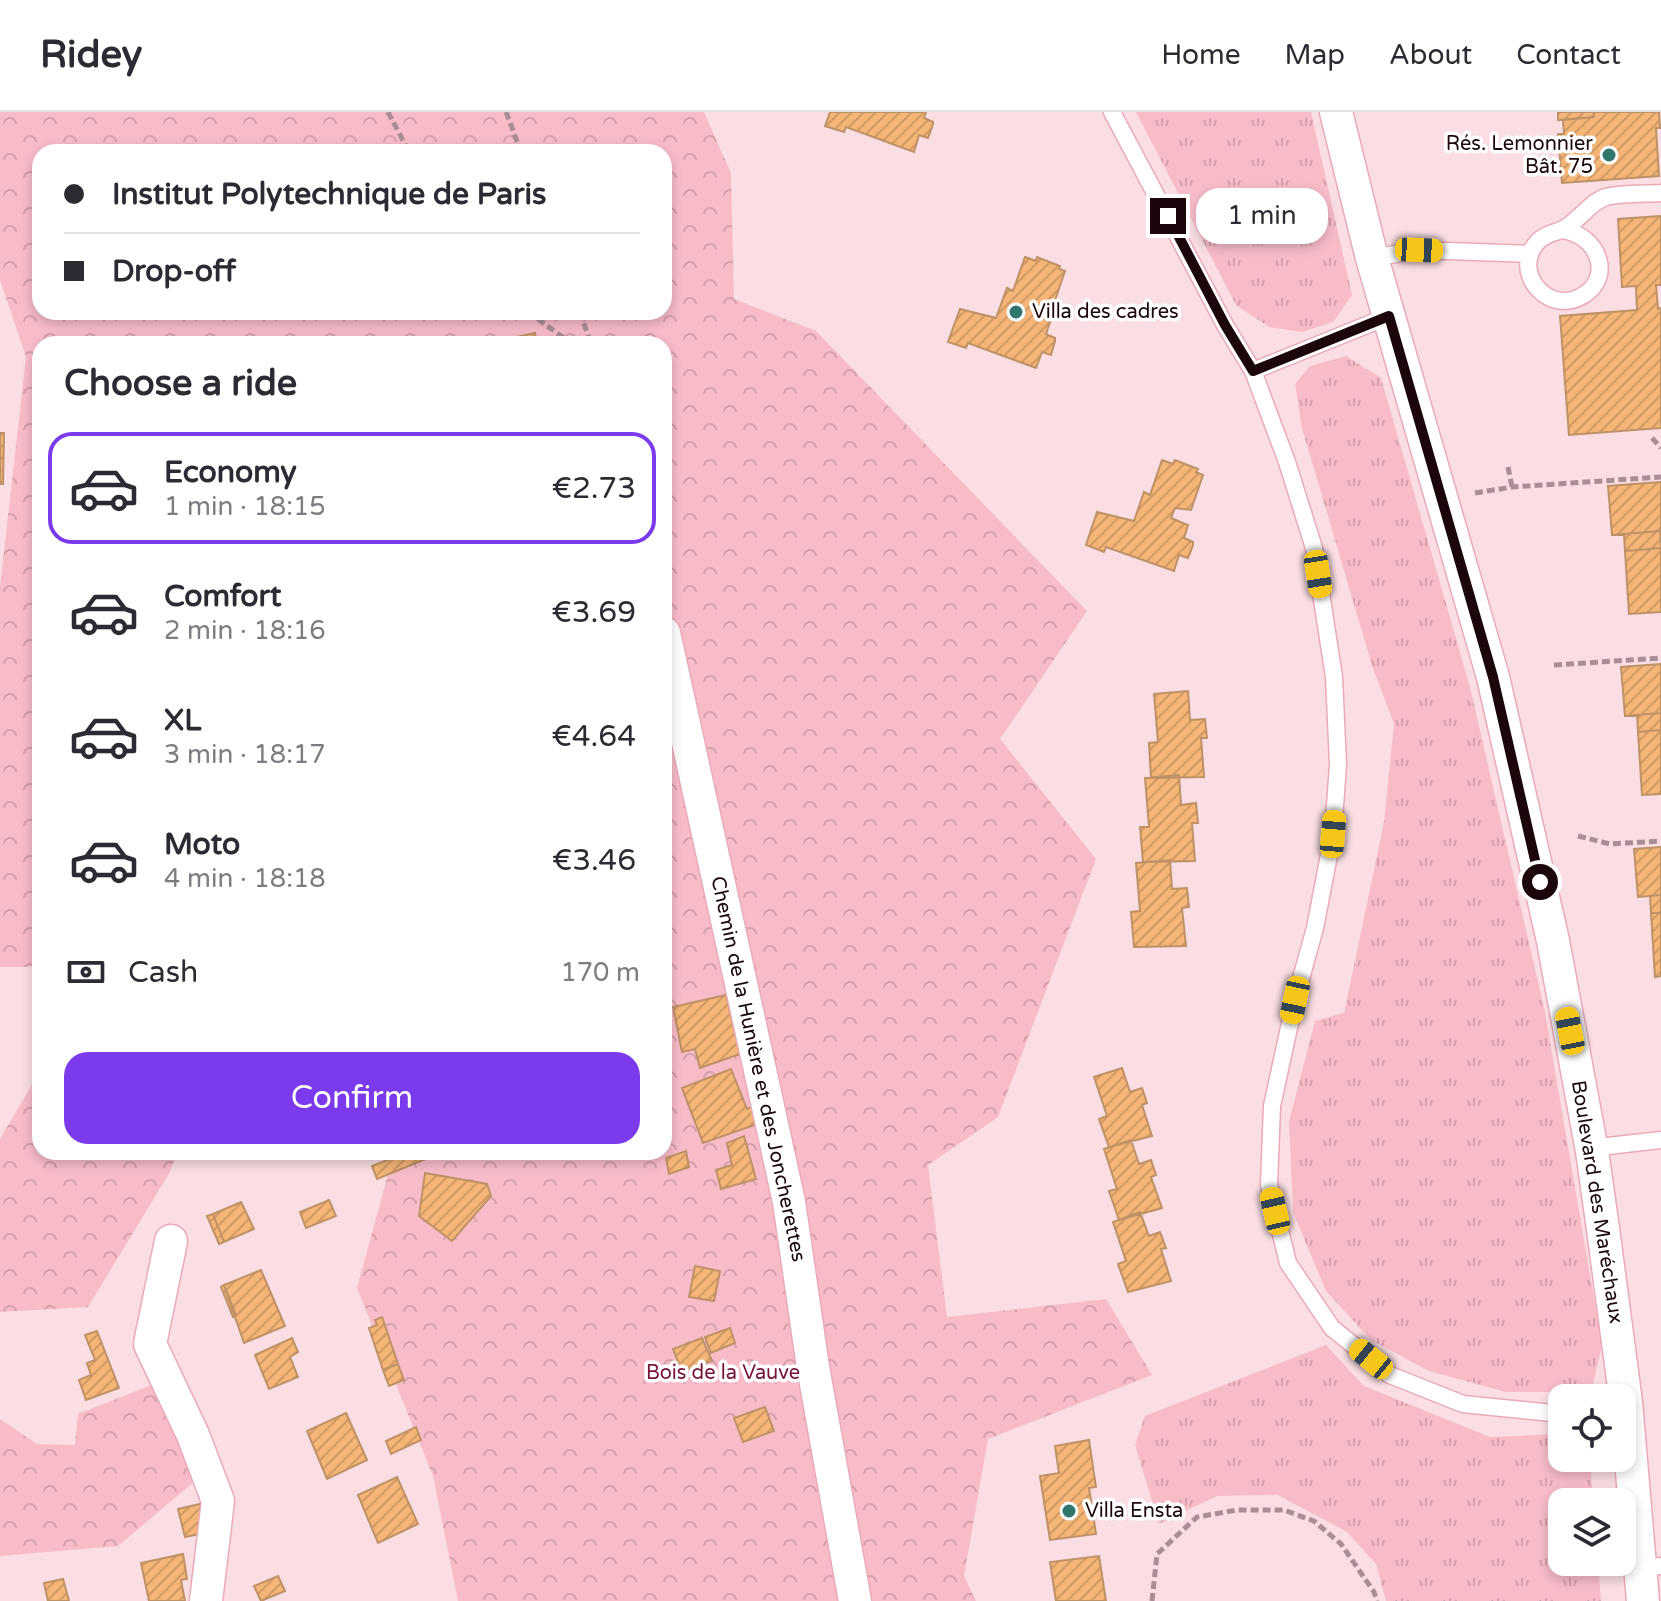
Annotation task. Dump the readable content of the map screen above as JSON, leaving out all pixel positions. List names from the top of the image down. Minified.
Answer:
{"streets":{"street":["Chemin de la Hunière et des Joncherettes","Boulevard des Maréchaux"]},"parks":["Bois de la Vauve"],"places":["Rés. Lemonnier Bât. 75","Villa des cadres","Villa Ensta"],"page":{"header":"Ridey","nav":["Home","Map","About","Contact"],"banner":["Institut Polytechnique de Paris","Drop-off"],"bubble":"1 min","heading":"Choose a ride","list":[{"name":"Economy","note":"1 min · 18:15","value":"€2.73"},{"name":"Comfort","note":"2 min · 18:16","value":"€3.69"},{"name":"XL","note":"3 min · 18:17","value":"€4.64"},{"name":"Moto","note":"4 min · 18:18","value":"€3.46"}],"pay":["Cash","170 m"],"buttons":"Confirm"}}
